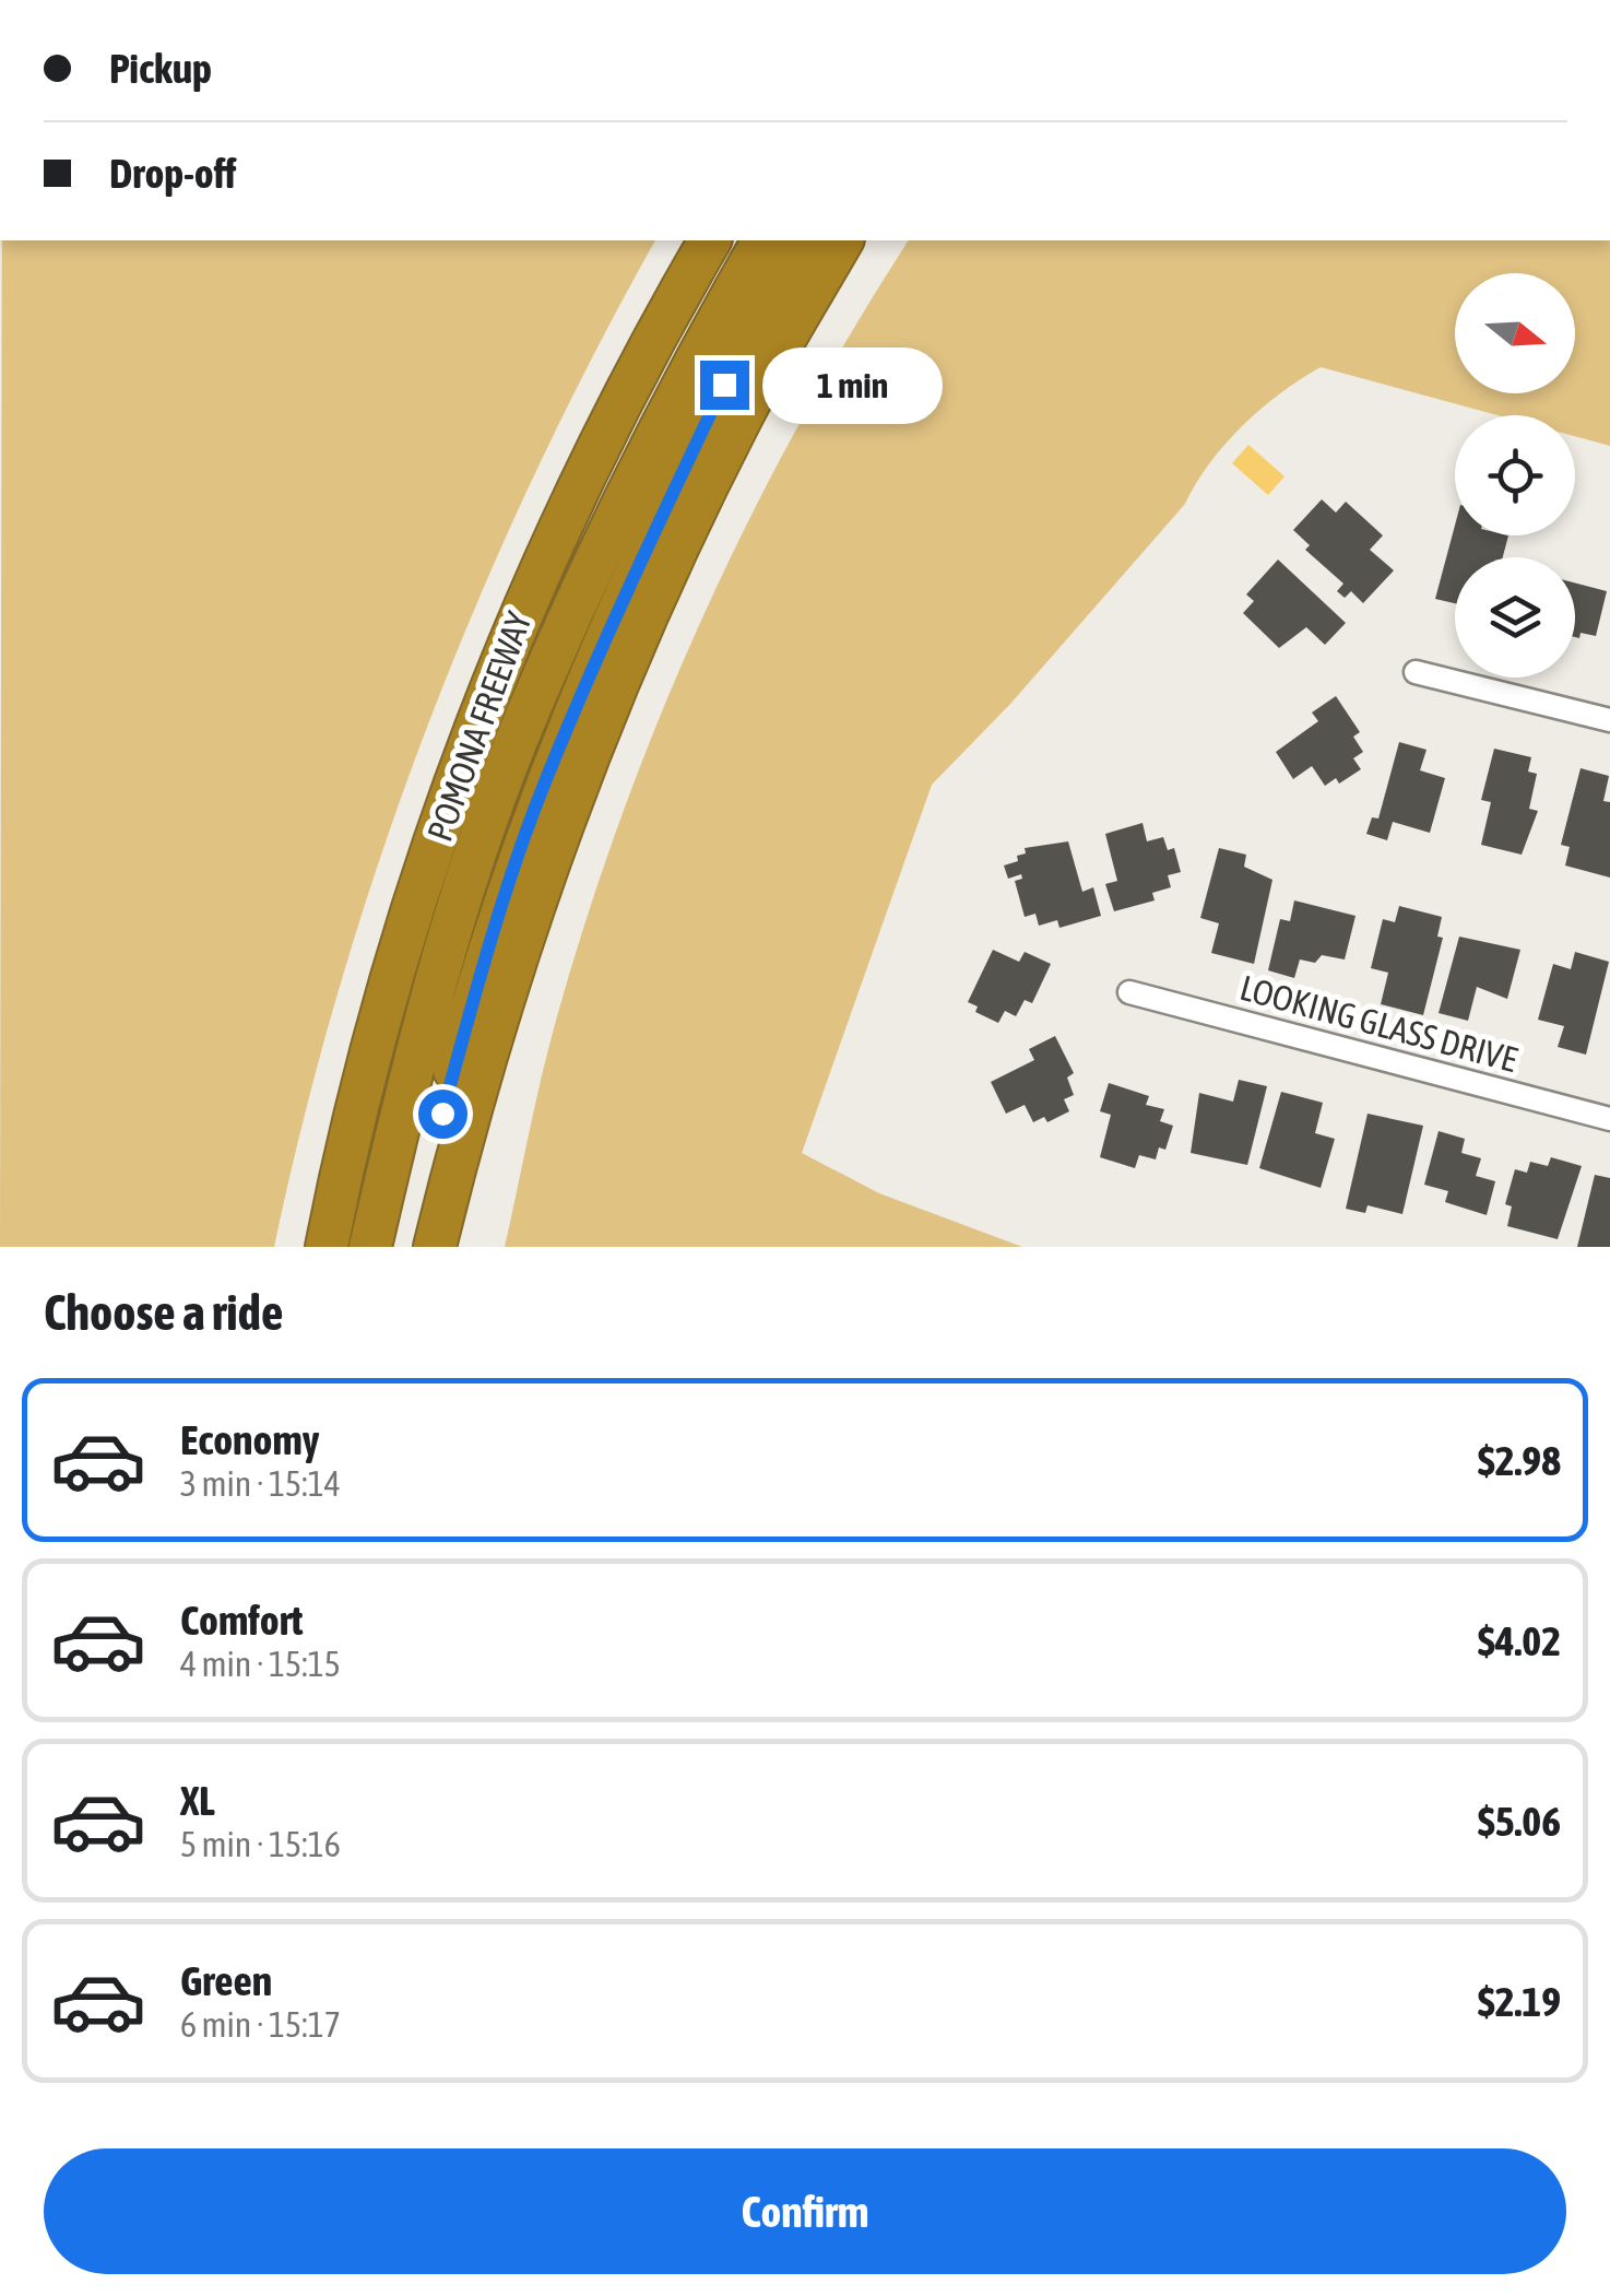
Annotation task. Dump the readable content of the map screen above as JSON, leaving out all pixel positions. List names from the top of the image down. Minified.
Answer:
{"streets":{"highway":["POMONA FREEWAY"],"street":["LOOKING GLASS DRIVE"]},"north":"right","page":{"banner":["Pickup","Drop-off"],"bubble":"1 min","heading":"Choose a ride","list":[{"name":"Economy","note":"3 min · 15:14","value":"$2.98"},{"name":"Comfort","note":"4 min · 15:15","value":"$4.02"},{"name":"XL","note":"5 min · 15:16","value":"$5.06"},{"name":"Green","note":"6 min · 15:17","value":"$2.19"}],"buttons":"Confirm"}}
